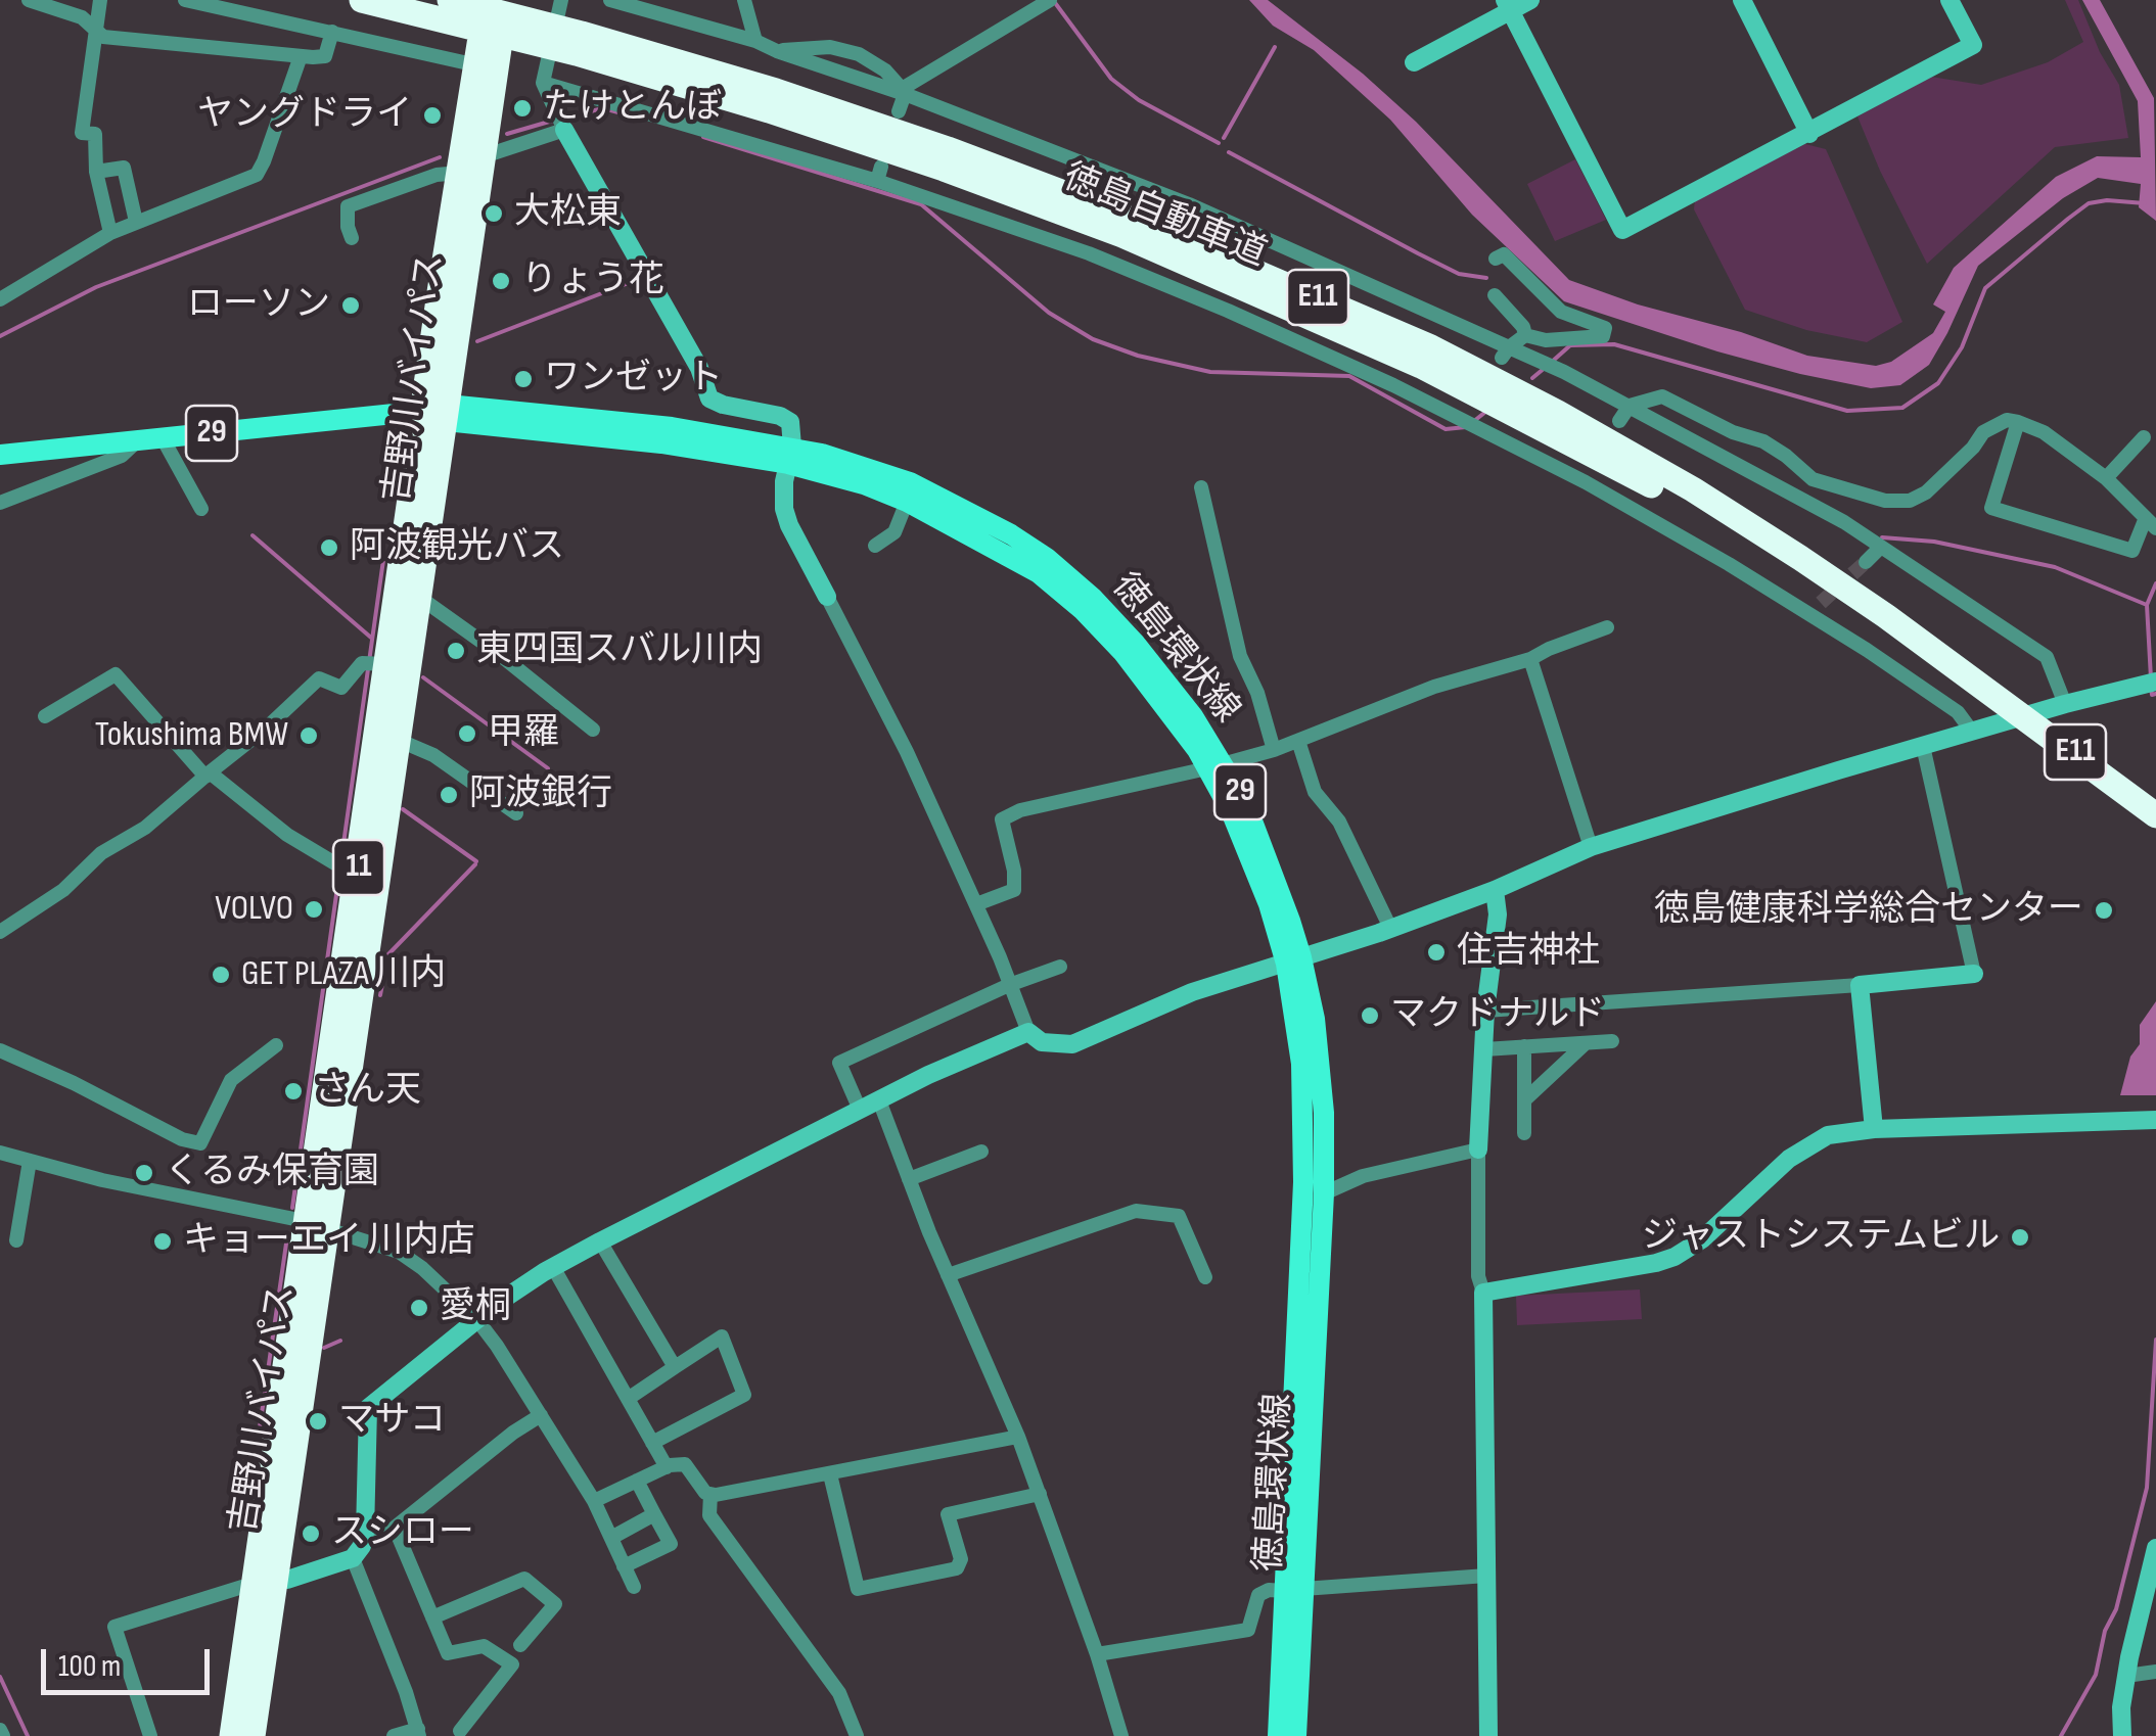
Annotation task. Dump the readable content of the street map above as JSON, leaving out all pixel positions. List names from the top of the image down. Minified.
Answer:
{"streets":{"highway":["徳島自動車道","E11","吉野川バイパス","11"],"main road":["29","徳島環状線"]},"crossings":[["吉野川バイパス","徳島環状線"]],"places":["たけとんぼ","ヤングドライ","大松東","りょう花","ローソン","ワンゼット","阿波観光バス","東四国スバル川内","甲羅","Tokushima BMW","阿波銀行","VOLVO","徳島健康科学総合センター","住吉神社","GET PLAZA 川内","マクドナルド","さん天","くるみ保育園","ジャストシステムビル","キョーエイ 川内店","愛桐","マサコ","スシロー"],"scale_bar":"100 m"}
